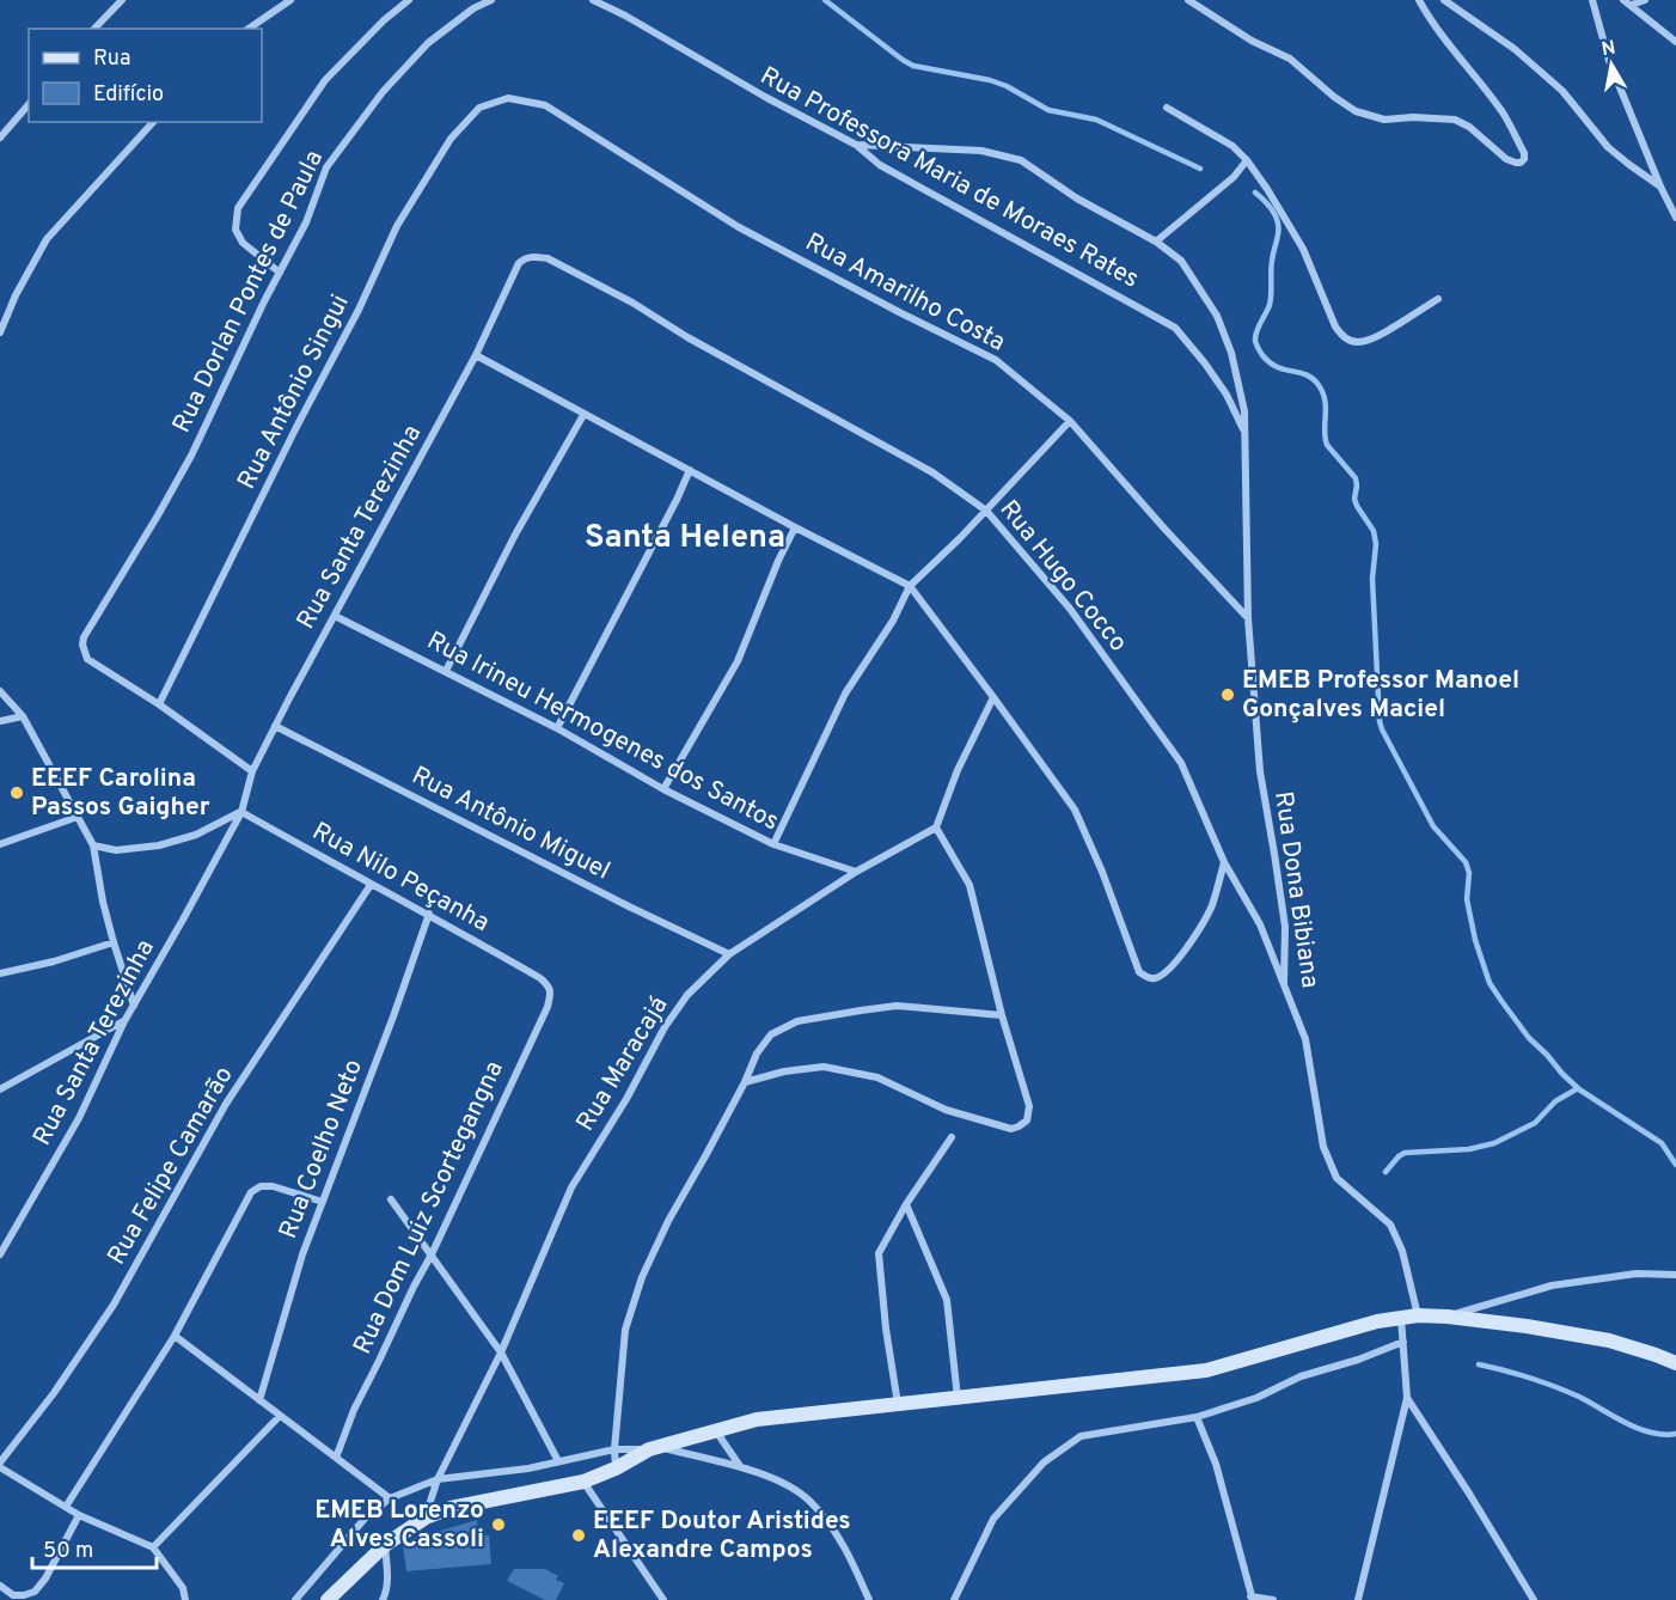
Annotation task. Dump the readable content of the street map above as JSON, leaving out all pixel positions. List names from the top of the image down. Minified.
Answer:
{"streets":{"street":["Rua Professora Maria de Moraes Rates","Rua Dorlan Pontes de Paula","Rua Amarilho Costa","Rua Antônio Singui","Rua Santa Terezinha","Rua Hugo Cocco","Rua Irineu Hermogenes dos Santos","Rua Antônio Miguel","Rua Nilo Peçanha","Rua Dona Bibiana","Rua Maracajá","Rua Coelho Neto","Rua Felipe Camarão","Rua Dom Luiz Scortegangna"]},"crossings":[["Rua Professora Maria de Moraes Rates","Rua Dona Bibiana"],["Rua Dorlan Pontes de Paula","Rua Antônio Singui"],["Rua Amarilho Costa","Rua Antônio Singui"],["Rua Amarilho Costa","Rua Dona Bibiana"],["Rua Santa Terezinha","Rua Hugo Cocco"],["Rua Santa Terezinha","Rua Irineu Hermogenes dos Santos"],["Rua Santa Terezinha","Rua Antônio Miguel"],["Rua Santa Terezinha","Rua Nilo Peçanha"],["Rua Hugo Cocco","Rua Dona Bibiana"],["Rua Irineu Hermogenes dos Santos","Rua Maracajá"],["Rua Antônio Miguel","Rua Maracajá"],["Rua Nilo Peçanha","Rua Coelho Neto"],["Rua Nilo Peçanha","Rua Felipe Camarão"],["Rua Nilo Peçanha","Rua Dom Luiz Scortegangna"]],"districts":["Santa Helena"],"places":["EMEB Professor Manoel Gonçalves Maciel","EEEF Carolina Passos Gaigher","EMEB Lorenzo Alves Cassoli","EEEF Doutor Aristides Alexandre Campos"],"legend":["Rua","Edifício"],"scale_bar":"50 m","north":"top"}
